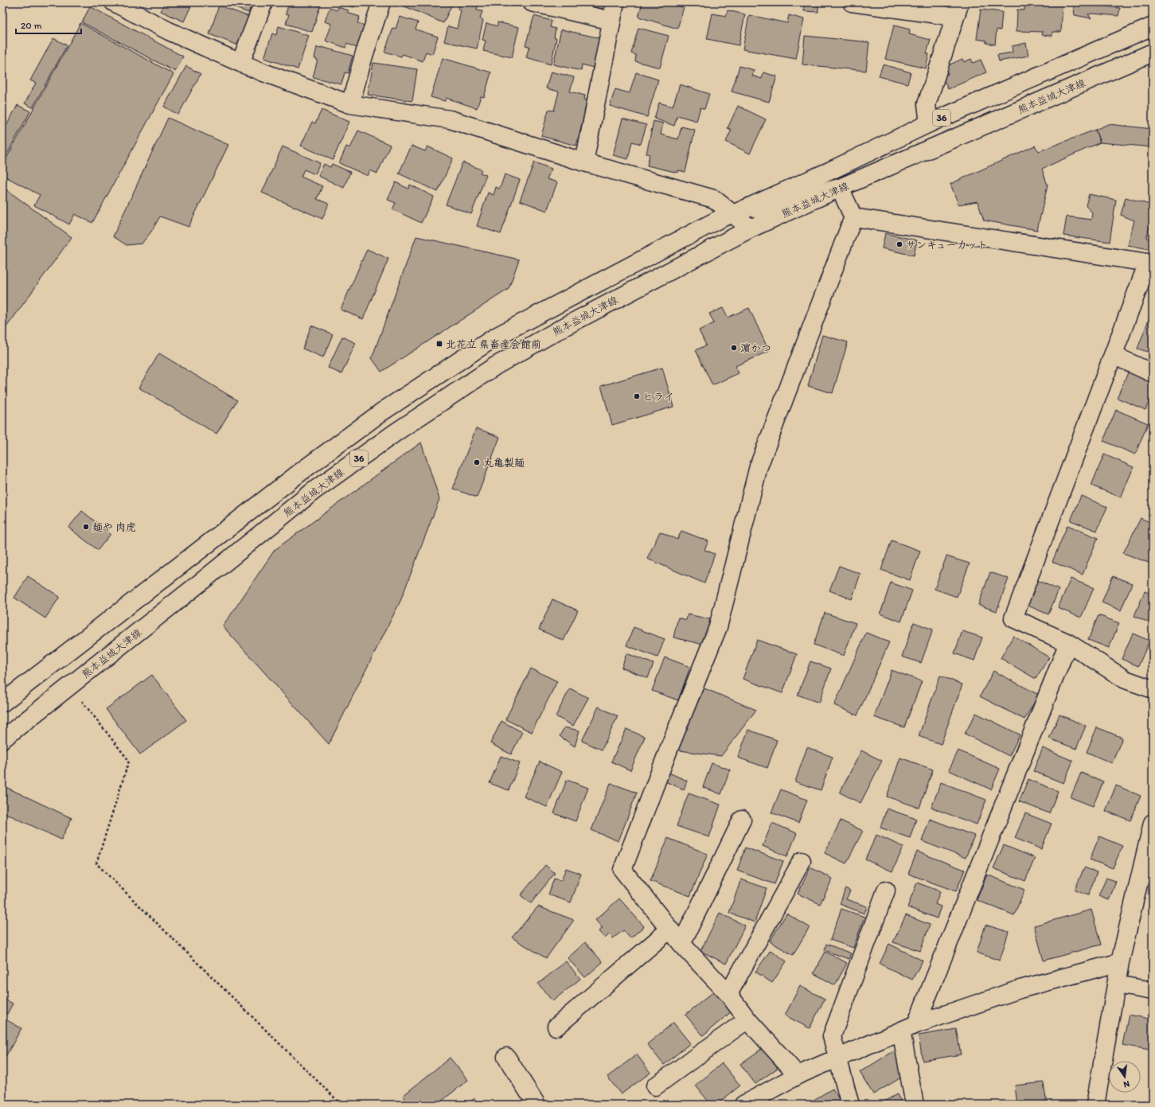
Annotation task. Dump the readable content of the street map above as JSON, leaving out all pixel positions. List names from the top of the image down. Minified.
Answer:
{"streets":{"street":["熊本益城大津線","36"]},"places":{"other":["サンキューカット","濵かつ","ヒライ","丸亀製麺","麺や 肉虎"],"transit":["北花立 県畜産会館前"]},"scale_bar":"20 m","north":"bottom"}
